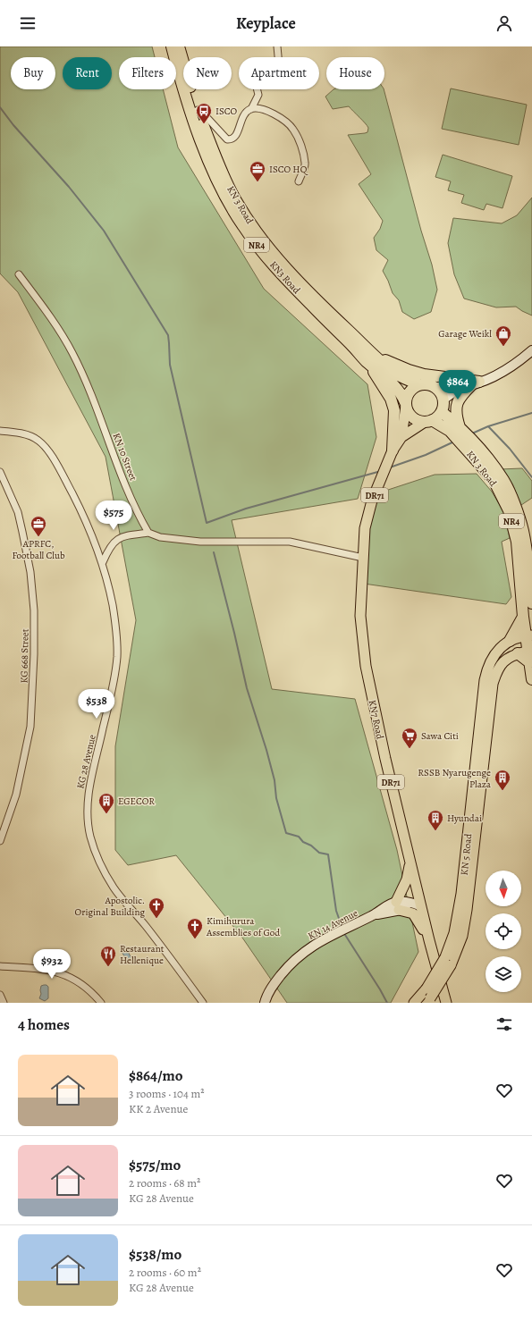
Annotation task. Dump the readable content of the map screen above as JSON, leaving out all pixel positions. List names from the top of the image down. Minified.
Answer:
{"streets":{"highway":["KN 3 Road","NR4","KN3 Road"],"main road":["DR71","KN7 Road","KN 5 Road","KN 14 Avenue"],"street":["KN 10 Street","KG 668 Street","KG 28 Avenue"]},"crossings":[["KN 3 Road","NR4"],["KN 3 Road","KN3 Road"],["KN 3 Road","KN7 Road"],["KN 3 Road","KN 5 Road"],["NR4","KN3 Road"],["NR4","KN7 Road"],["KN3 Road","KN7 Road"]],"places":{"bus stop":["ISCO"],"office":["ISCO HQ","APRFC, Football Club"],"shop":["Garage Weikl"],"supermarket":["Sawa Citi"],"building":["RSSB Nyarugenge Plaza","EGECOR","Hyundai"],"church":["Apostolic. Original Building","Kimihurura Assemblies of God"],"restaurant":["Restaurant Hellenique"]},"north":"bottom","page":{"header":"Keyplace","chip":["Buy","Rent","Filters","New","Apartment","House"],"price":["$864","$575","$538","$932"],"heading":"4 homes","list":[{"name":"$864/mo","note":"3 rooms · 104 m² · KK 2 Avenue"},{"name":"$575/mo","note":"2 rooms · 68 m² · KG 28 Avenue"},{"name":"$538/mo","note":"2 rooms · 60 m² · KG 28 Avenue"}]}}
